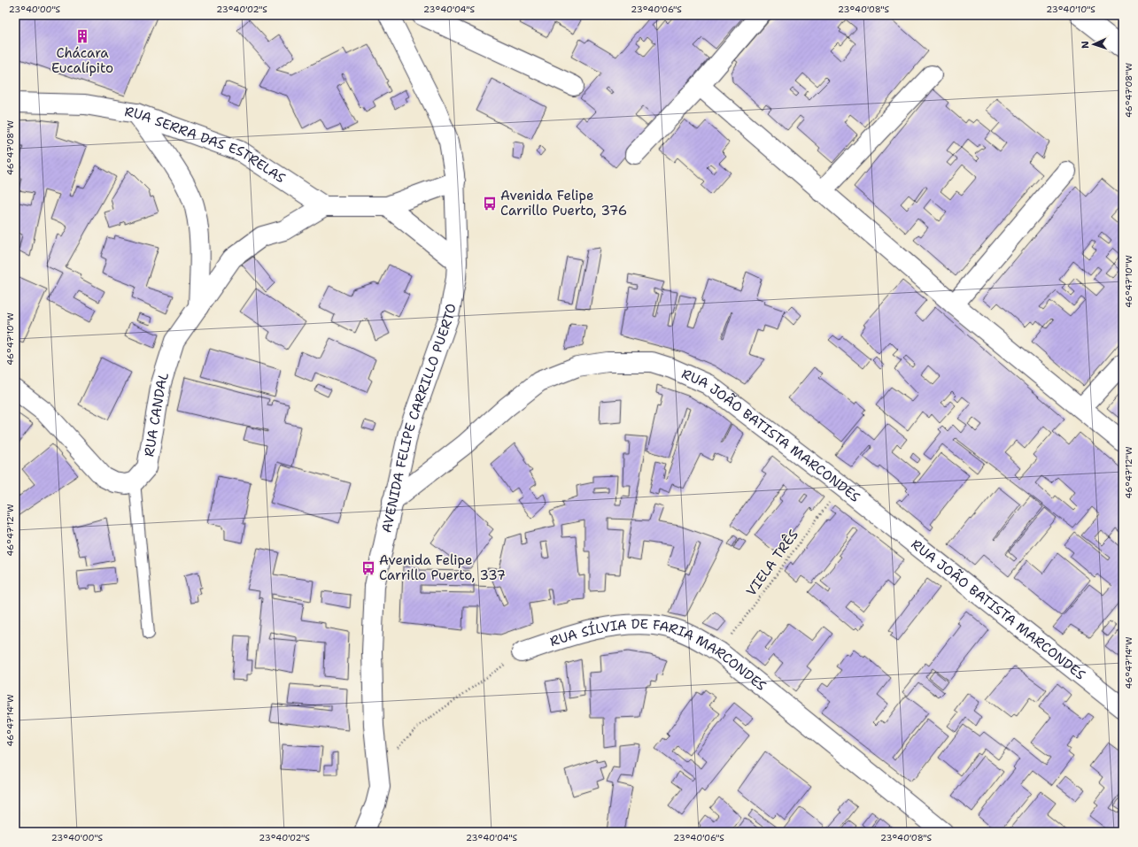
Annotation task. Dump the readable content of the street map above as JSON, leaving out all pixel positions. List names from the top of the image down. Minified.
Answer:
{"streets":{"street":["RUA SERRA DAS ESTRELAS","RUA CANDAL","AVENIDA FELIPE CARRILLO PUERTO","RUA JOÃO BATISTA MARCONDES","RUA SÍLVIA DE FARIA MARCONDES"],"path":["VIELA TRÊS"]},"crossings":[["RUA SERRA DAS ESTRELAS","RUA CANDAL"],["AVENIDA FELIPE CARRILLO PUERTO","RUA JOÃO BATISTA MARCONDES"],["RUA JOÃO BATISTA MARCONDES","VIELA TRÊS"],["VIELA TRÊS","RUA SÍLVIA DE FARIA MARCONDES"]],"places":{"building":["Chácara Eucalípito"],"bus stop":["Avenida Felipe Carrillo Puerto, 376","Avenida Felipe Carrillo Puerto, 337"]},"north":"left","coordinates":["23°40'00\"S","23°40'02\"S","23°40'04\"S","23°40'06\"S","23°40'08\"S","23°40'10\"S","46°47'08\"W","46°47'10\"W","46°47'12\"W","46°47'14\"W"]}
